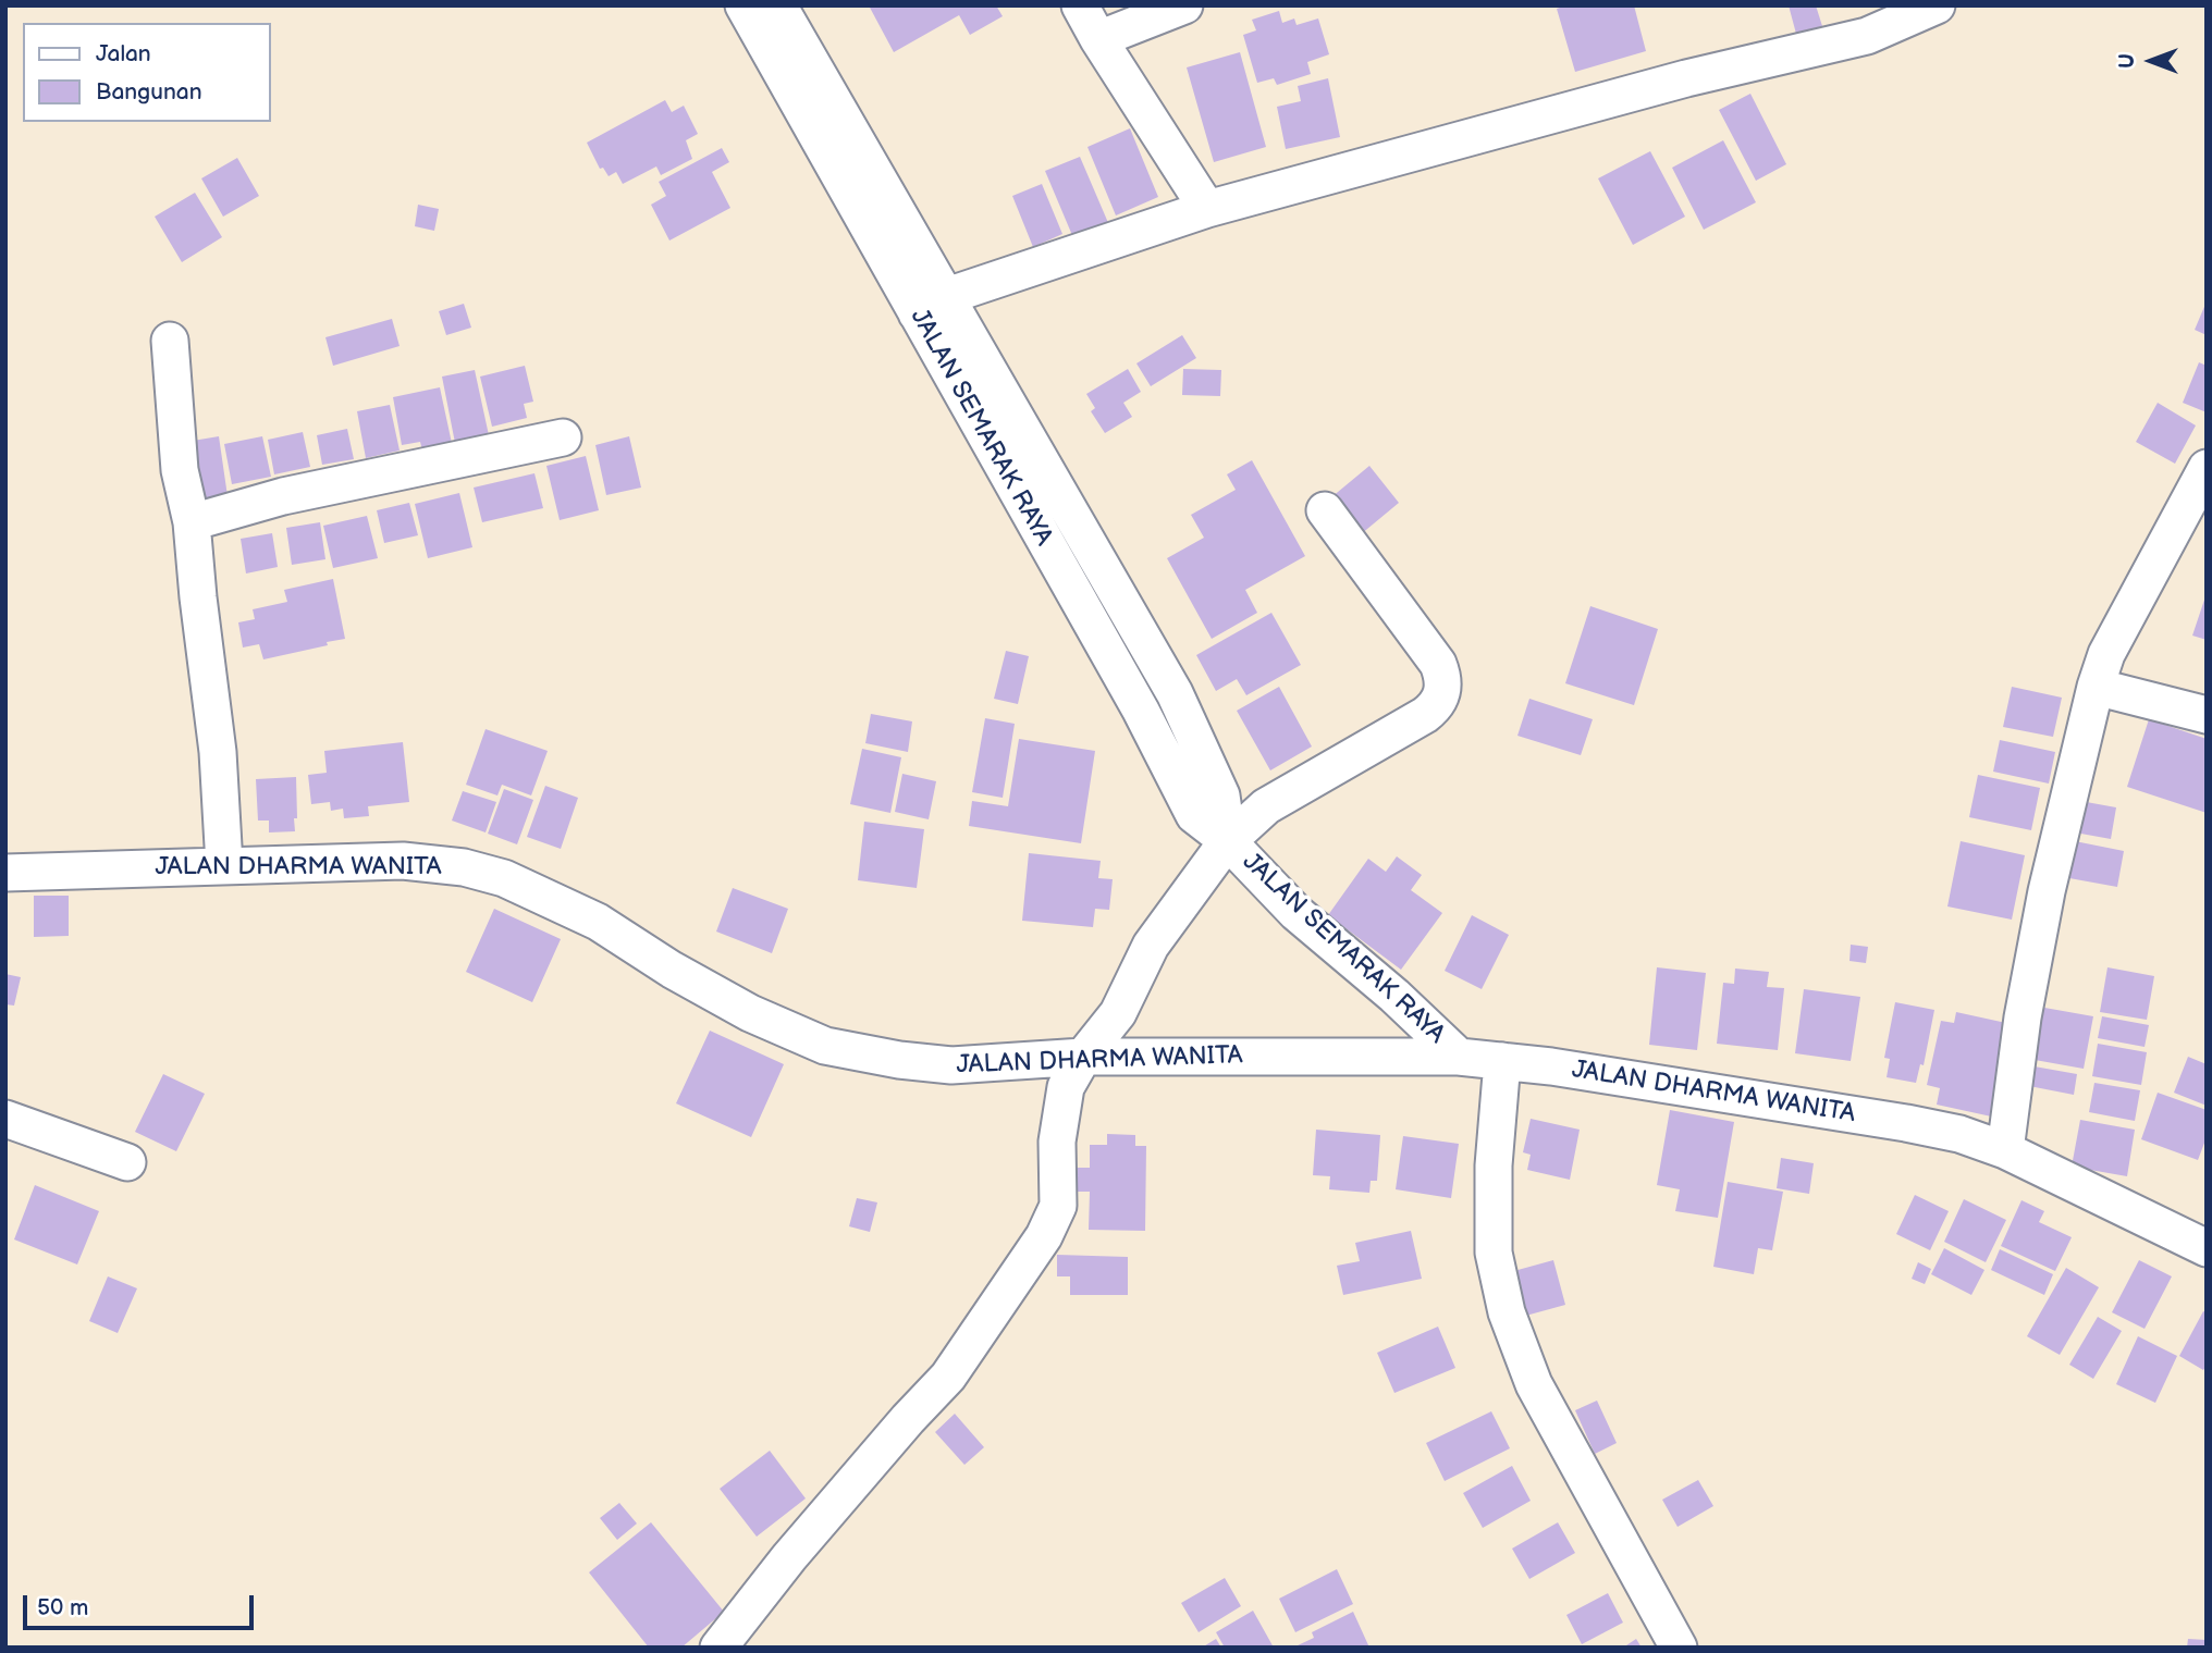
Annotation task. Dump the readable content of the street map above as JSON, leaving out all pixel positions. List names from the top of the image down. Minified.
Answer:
{"streets":{"street":["JALAN SEMARAK RAYA","JALAN DHARMA WANITA"]},"crossings":[["JALAN SEMARAK RAYA","JALAN DHARMA WANITA"]],"legend":["Jalan","Bangunan"],"scale_bar":"50 m","north":"left"}
